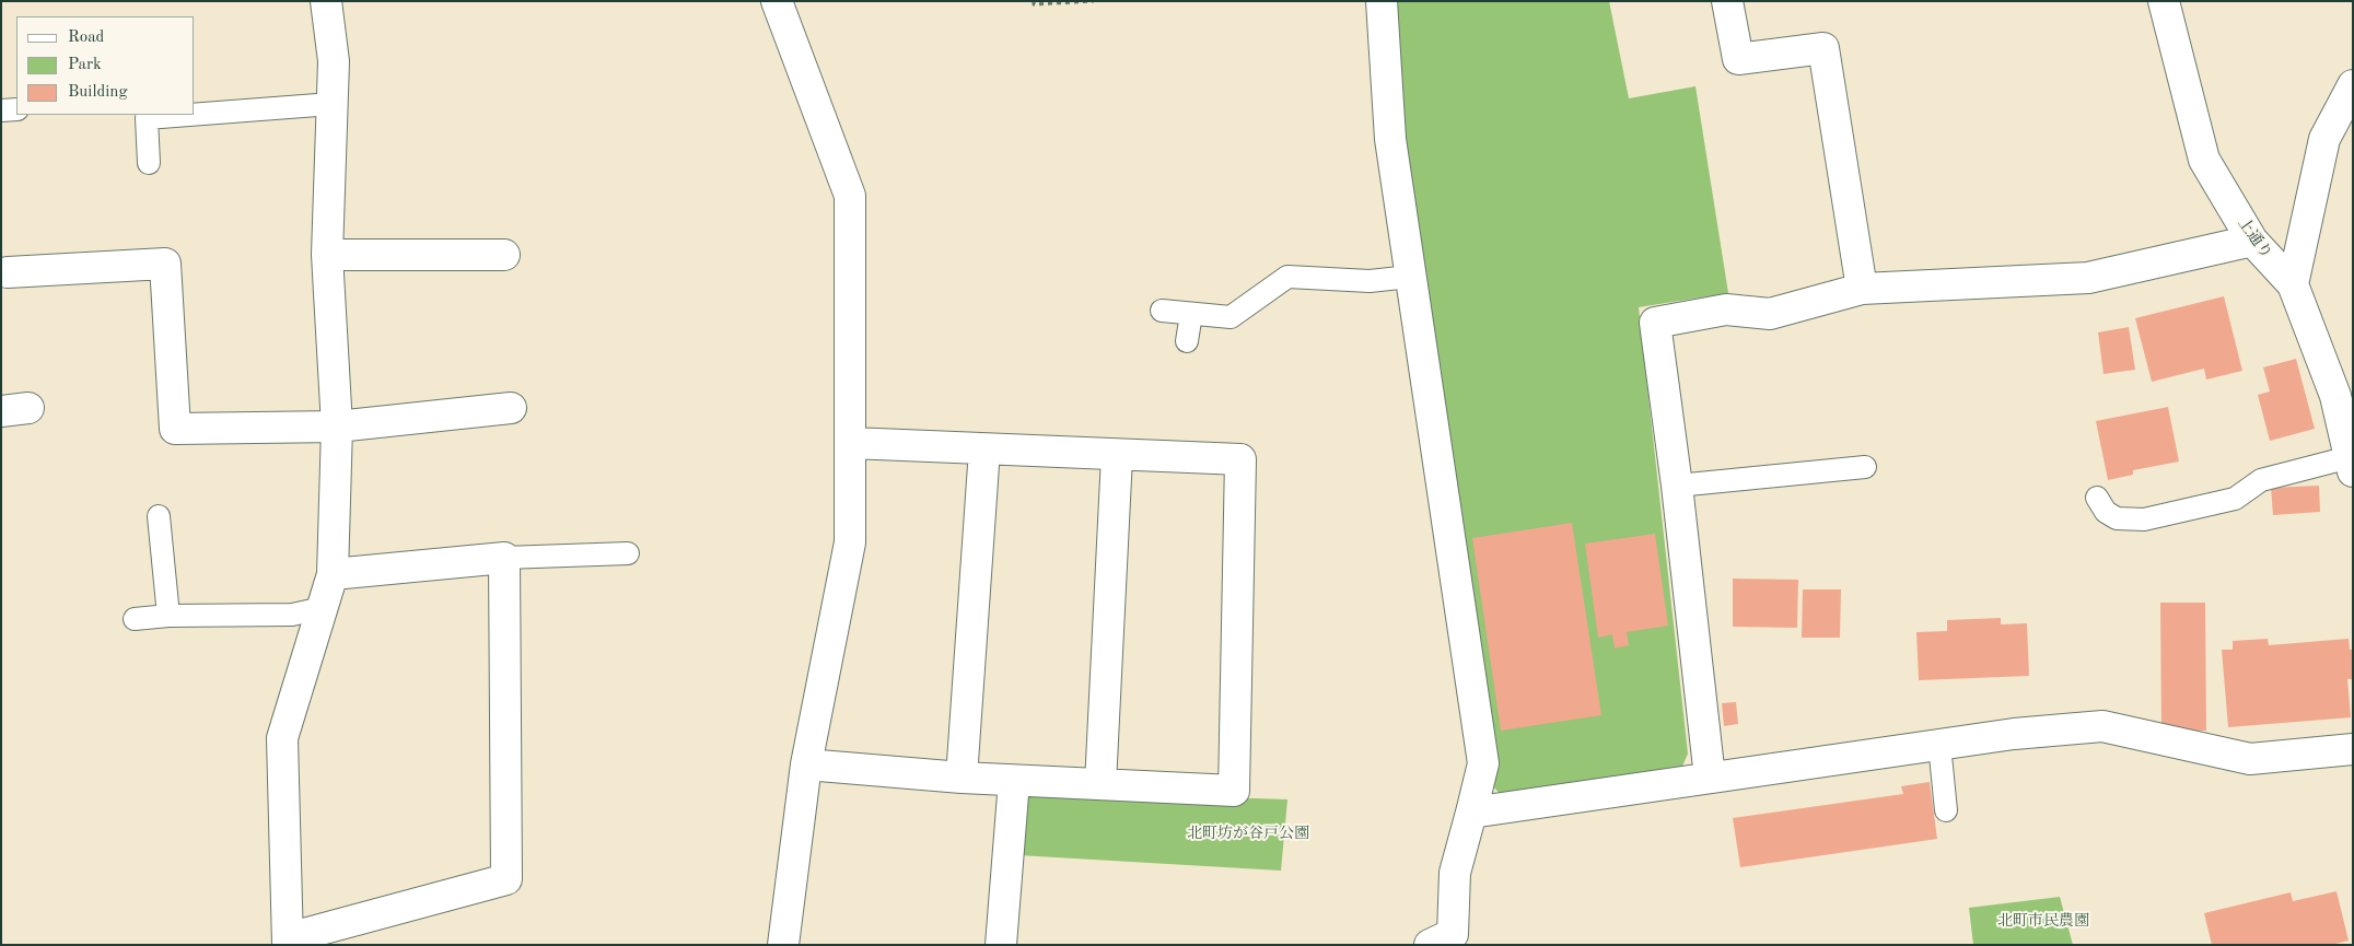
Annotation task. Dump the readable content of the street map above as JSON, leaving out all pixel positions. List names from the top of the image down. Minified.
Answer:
{"streets":{"street":["上通り"]},"parks":["北町坊が谷戸公園","北町市民農園"],"legend":["Road","Park","Building"]}
